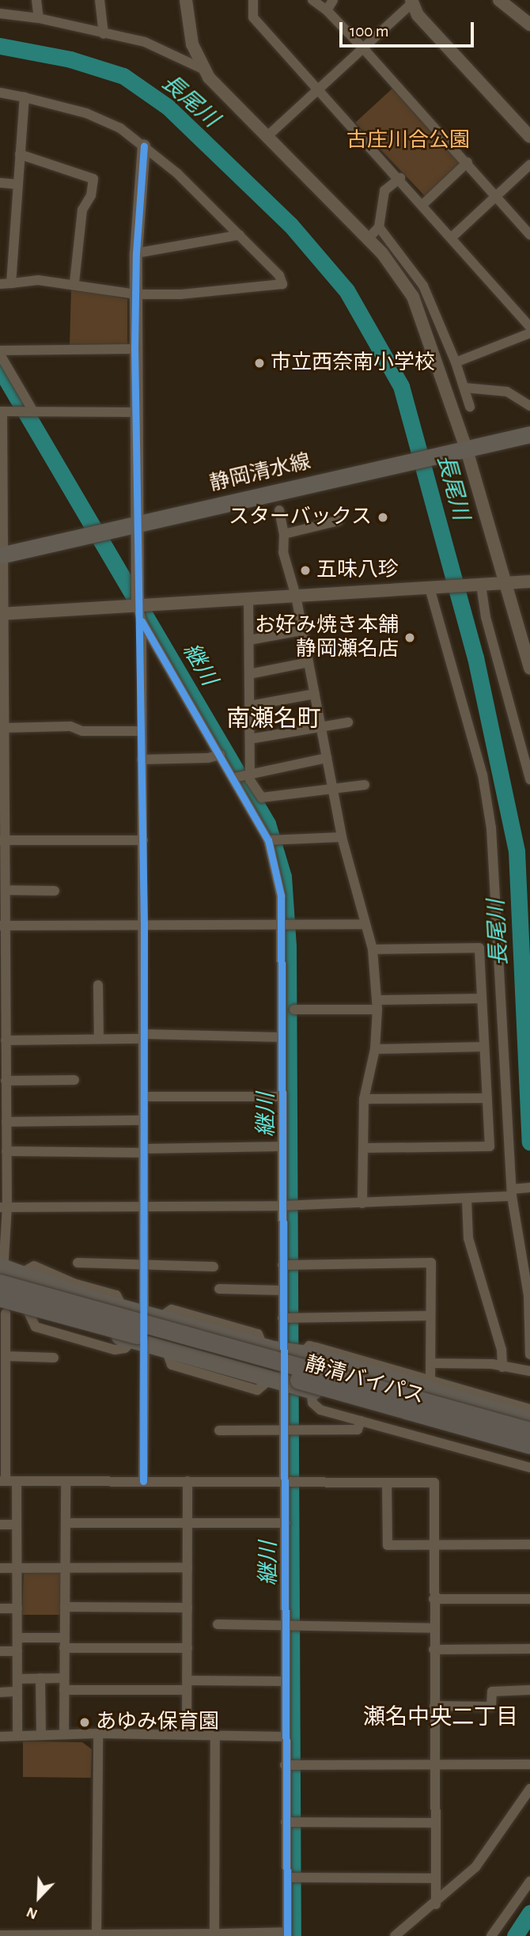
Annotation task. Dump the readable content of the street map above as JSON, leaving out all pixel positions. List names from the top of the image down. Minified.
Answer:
{"streets":{"highway":["静清バイパス"],"main road":["静岡清水線"]},"districts":["南瀬名町","瀬名中央二丁目"],"water":["長尾川","継川"],"parks":["古庄川合公園"],"places":["市立西奈南小学校","スターバックス","五味八珍","お好み焼き本舗 静岡瀬名店","あゆみ保育園"],"scale_bar":"100 m","north":"bottom left"}
